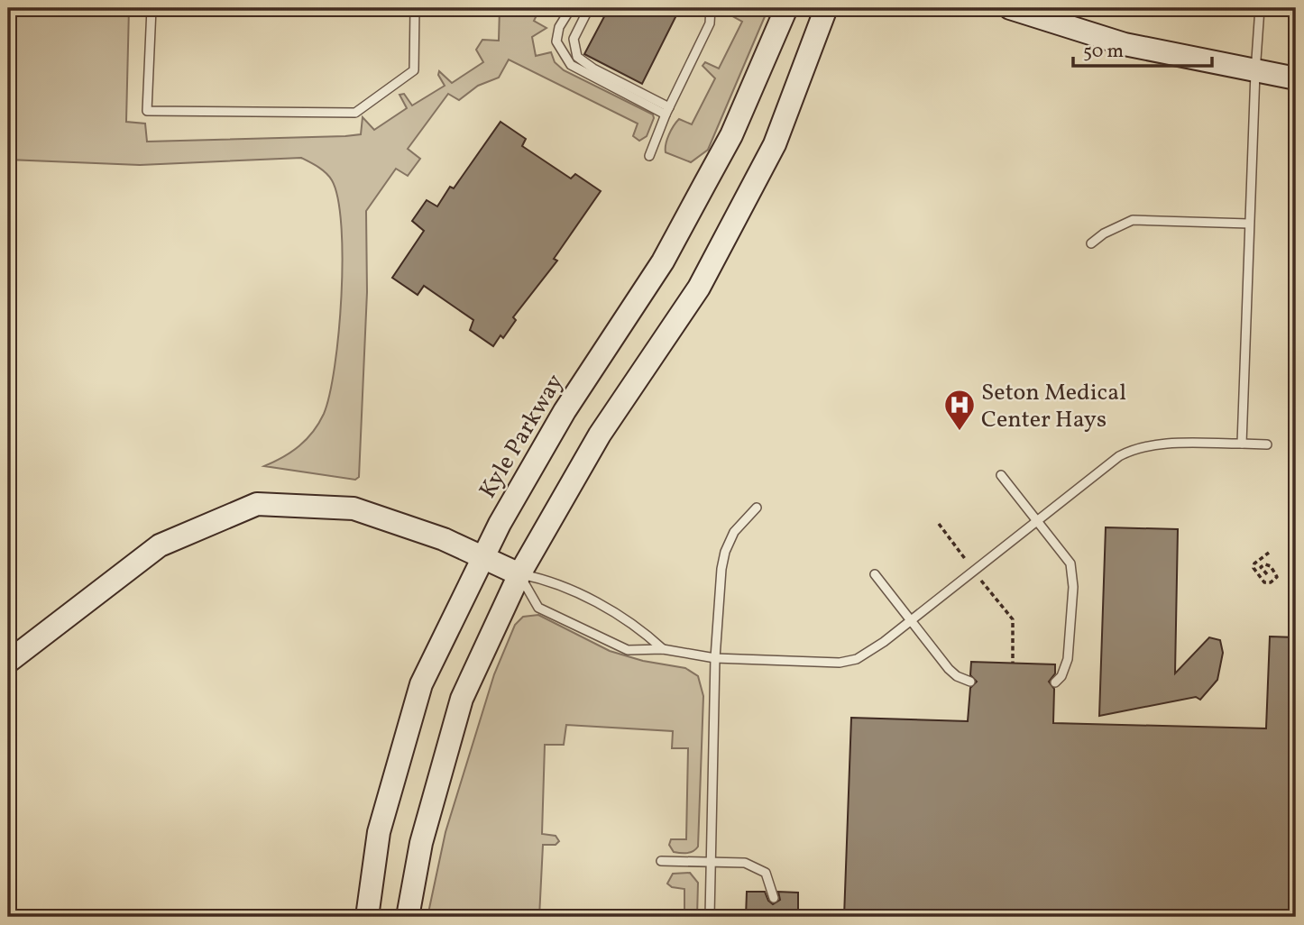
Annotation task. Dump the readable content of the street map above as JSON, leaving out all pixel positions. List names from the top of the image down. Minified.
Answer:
{"streets":{"street":["Kyle Parkway"]},"places":{"hospital":["Seton Medical Center Hays"]},"scale_bar":"50 m"}
